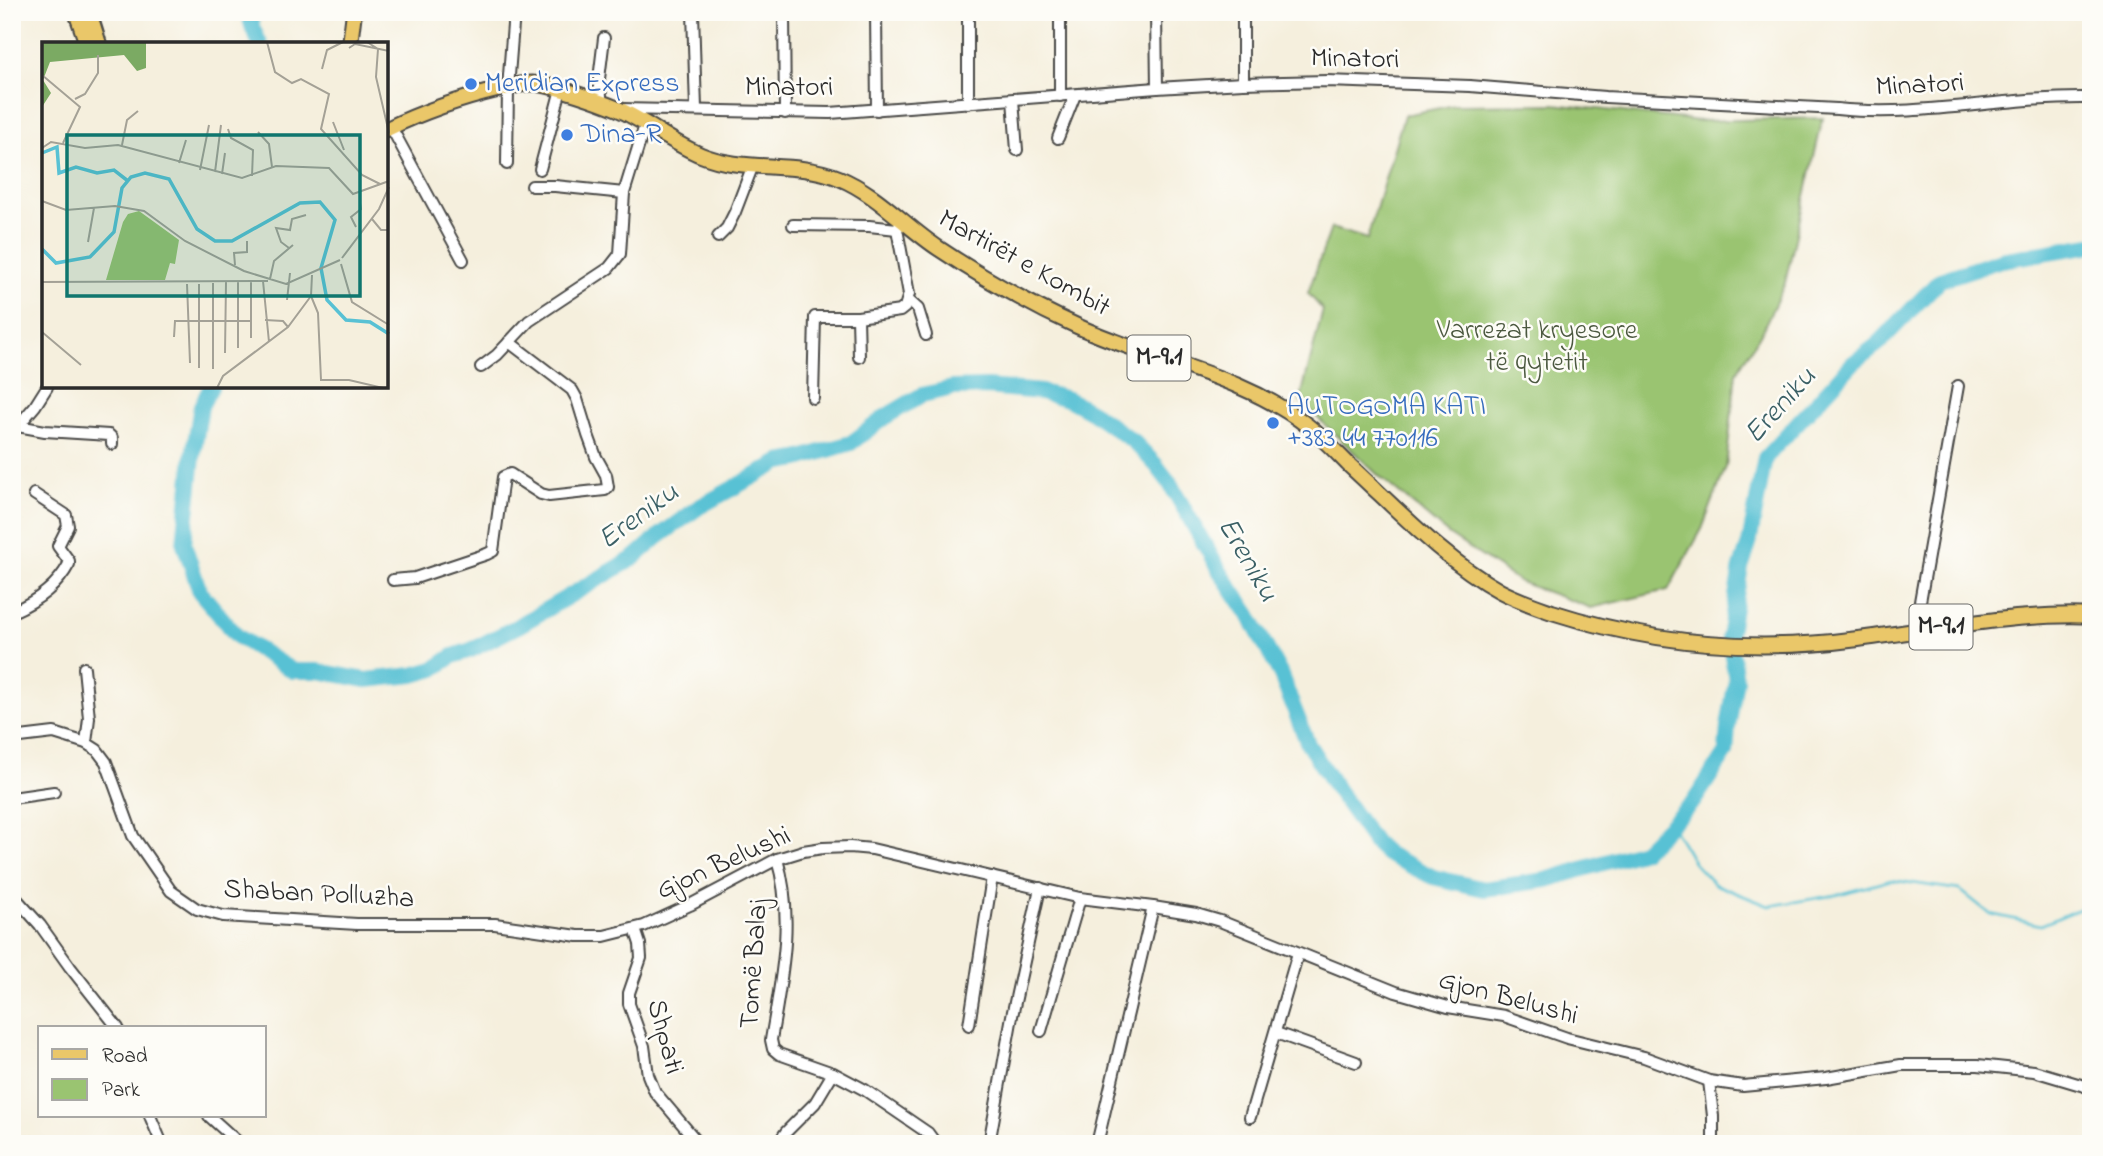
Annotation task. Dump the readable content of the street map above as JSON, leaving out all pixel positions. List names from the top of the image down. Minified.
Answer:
{"streets":{"main road":["Martirët e Kombit","M-9.1"],"street":["Minatori","Gjon Belushi","Shaban Polluzha","Tomë Balaj","Shpati"]},"crossings":[["Minatori","Martirët e Kombit"],["Gjon Belushi","Shaban Polluzha"],["Gjon Belushi","Tomë Balaj"],["Gjon Belushi","Shpati"],["Shaban Polluzha","Shpati"]],"water":["Ereniku"],"parks":["Varrezat kryesore të qytetit"],"places":["Meridian Express","Dina-R","AUTOGOMA KATI +383 44 770116"],"legend":["Road","Park"]}
